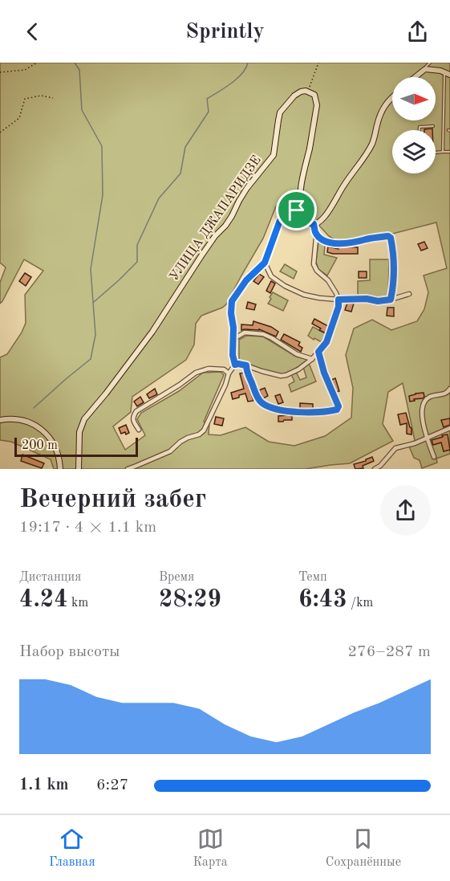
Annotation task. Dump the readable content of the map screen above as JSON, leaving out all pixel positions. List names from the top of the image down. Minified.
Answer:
{"streets":{"street":["УЛИЦА ДЖАПАРИДЗЕ"]},"scale_bar":"200 m","north":"right","page":{"header":"Sprintly","scale":"200 m","heading":["Вечерний забег","19:17 · 4 × 1.1 km"],"stats":[["Дистанция","4.24 km"],["Время","28:29"],["Темп","6:43 /km"]],"chart":["Набор высоты","276–287 m"],"list":[{"name":"1.1 km","note":"6:27"}],"tabs":["Главная","Карта","Сохранённые"]}}
